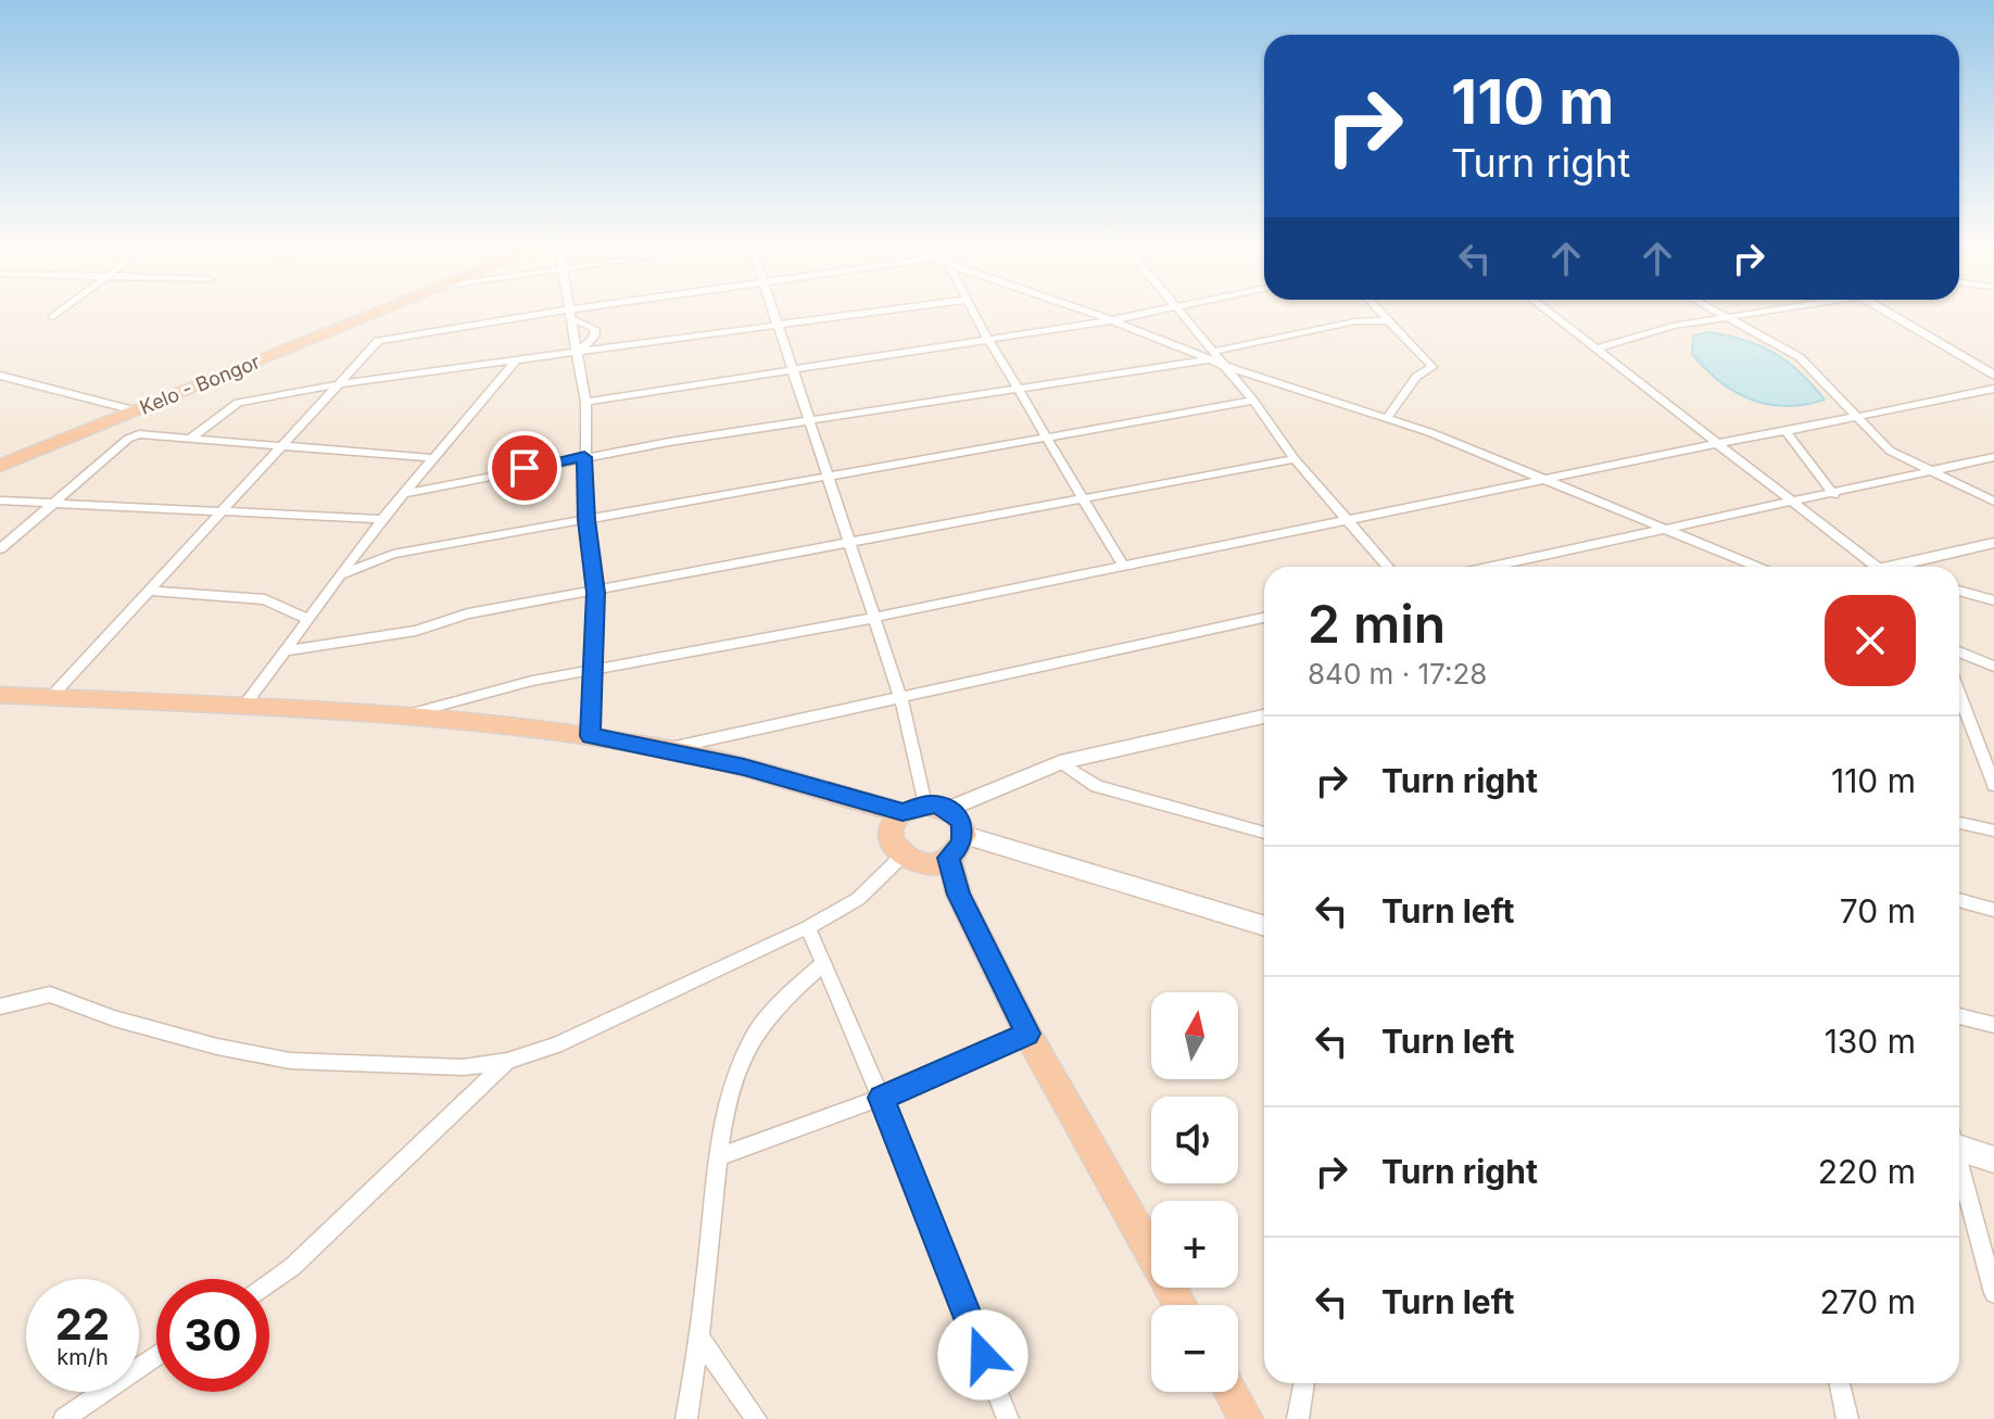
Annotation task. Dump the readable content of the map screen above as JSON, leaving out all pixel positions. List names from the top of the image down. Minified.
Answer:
{"streets":{"highway":["Kelo - Bongor"]},"north":"top","page":{"turn":["110 m","Turn right"],"heading":["2 min","840 m · 17:28"],"list":[{"name":"Turn right","value":"110 m"},{"name":"Turn left","value":"70 m"},{"name":"Turn left","value":"130 m"},{"name":"Turn right","value":"220 m"},{"name":"Turn left","value":"270 m"}],"map_buttons":["+","−"],"speed":"22 km/h","limit":"30"}}
